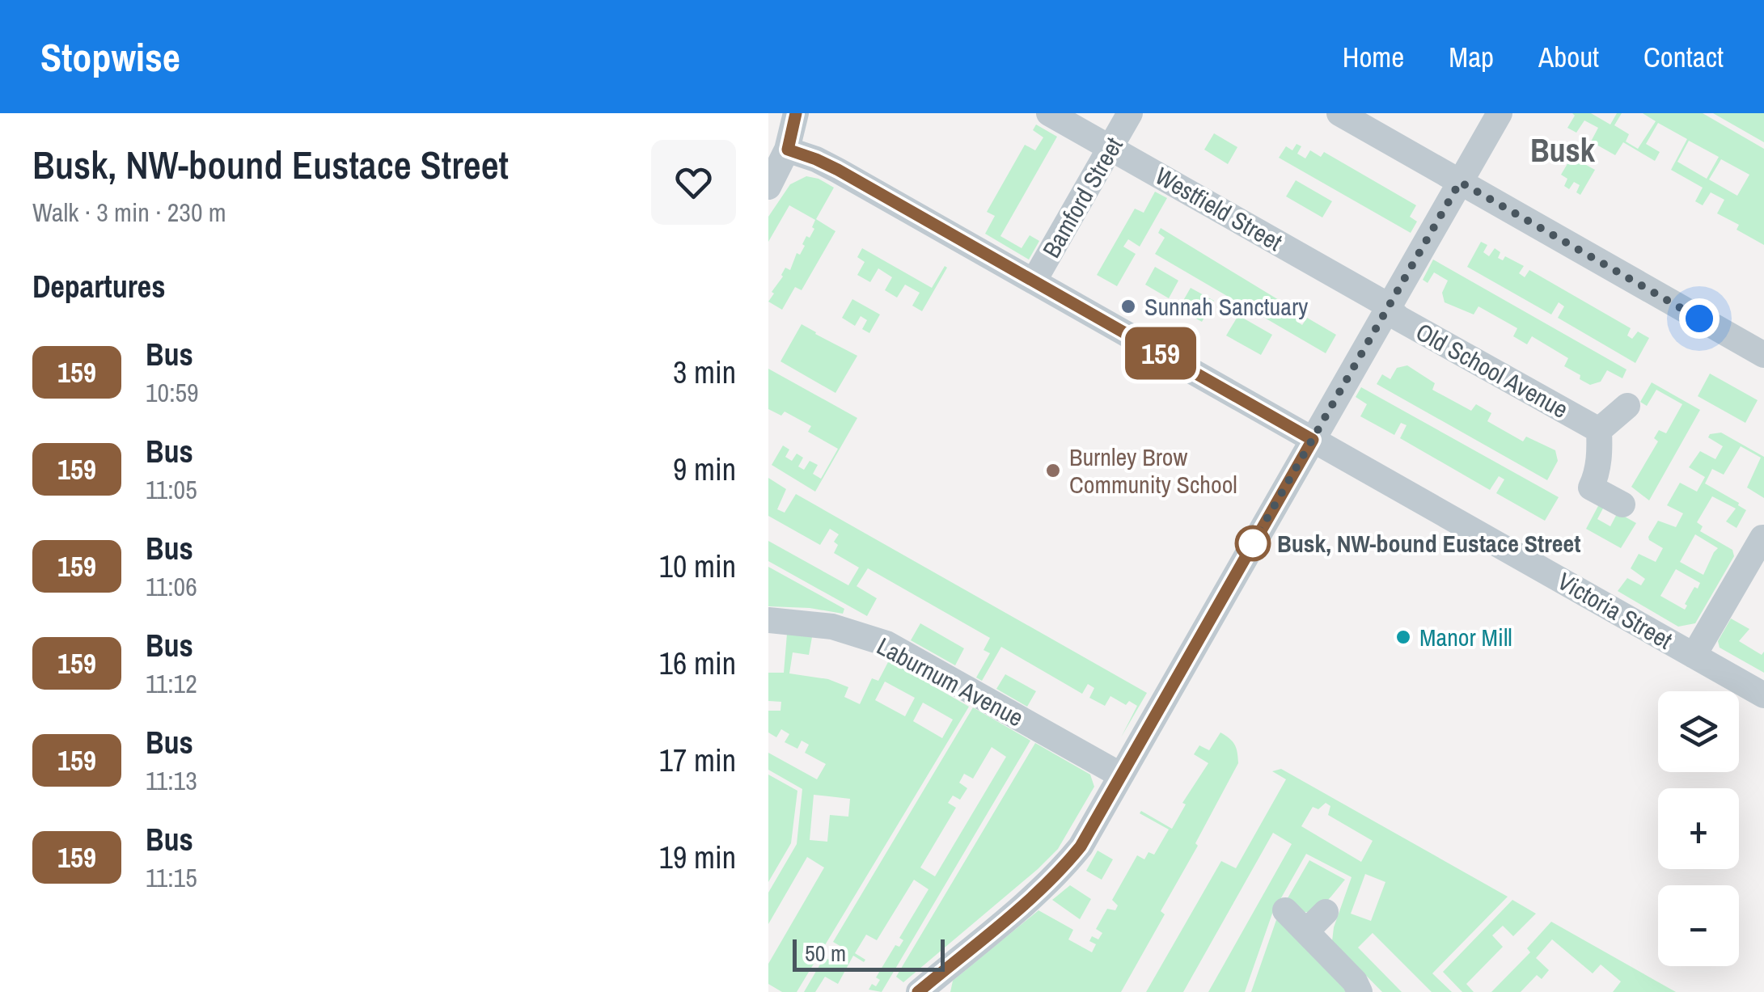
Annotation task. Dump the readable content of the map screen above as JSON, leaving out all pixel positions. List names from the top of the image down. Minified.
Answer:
{"streets":{"street":["Bamford Street","Westfield Street","Old School Avenue","Victoria Street","Laburnum Avenue"]},"crossings":[["Bamford Street","Westfield Street"],["Bamford Street","Victoria Street"],["Westfield Street","Old School Avenue"]],"districts":["Busk"],"places":["Sunnah Sanctuary","Burnley Brow Community School","Busk, NW-bound Eustace Street","Manor Mill"],"lines":["bus line 159"],"scale_bar":"50 m","page":{"header":"Stopwise","nav":["Home","Map","About","Contact"],"heading":[["Busk, NW-bound Eustace Street","Walk · 3 min · 230 m"],"Departures"],"on_map":"159","list":[{"mark":"159","name":"Bus","note":"10:59","value":"3 min"},{"mark":"159","name":"Bus","note":"11:05","value":"9 min"},{"mark":"159","name":"Bus","note":"11:06","value":"10 min"},{"mark":"159","name":"Bus","note":"11:12","value":"16 min"},{"mark":"159","name":"Bus","note":"11:13","value":"17 min"},{"mark":"159","name":"Bus","note":"11:15","value":"19 min"}],"map_buttons":["+","−"],"scale":"50 m"}}
